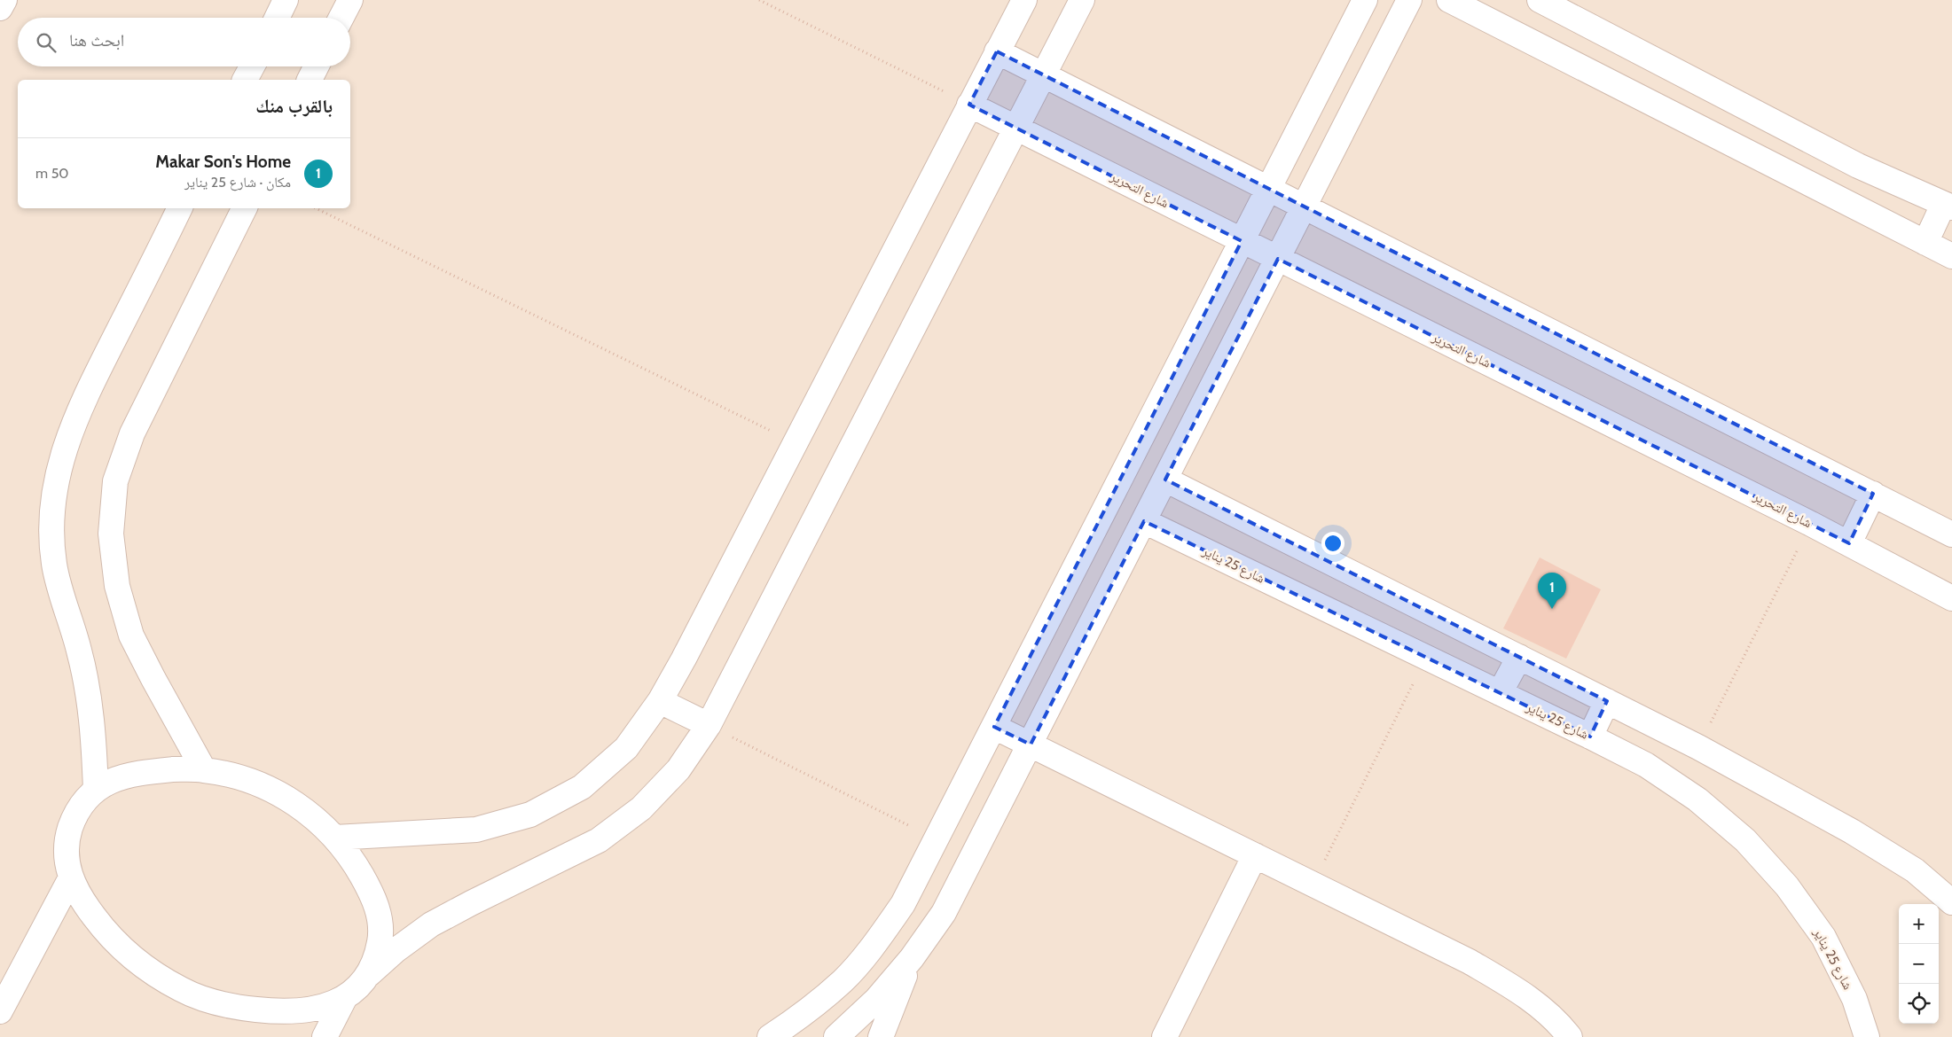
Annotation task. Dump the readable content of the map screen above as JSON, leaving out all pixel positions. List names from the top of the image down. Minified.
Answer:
{"streets":{"street":["شارع التحرير","شارع 25 يناير"]},"page":{"search":"ابحث هنا","heading":"بالقرب منك","list":[{"mark":"1","name":"Makar Son's Home","note":"مكان · شارع 25 يناير","value":"50 m"}],"pins":"1","map_buttons":["+","−"]}}
